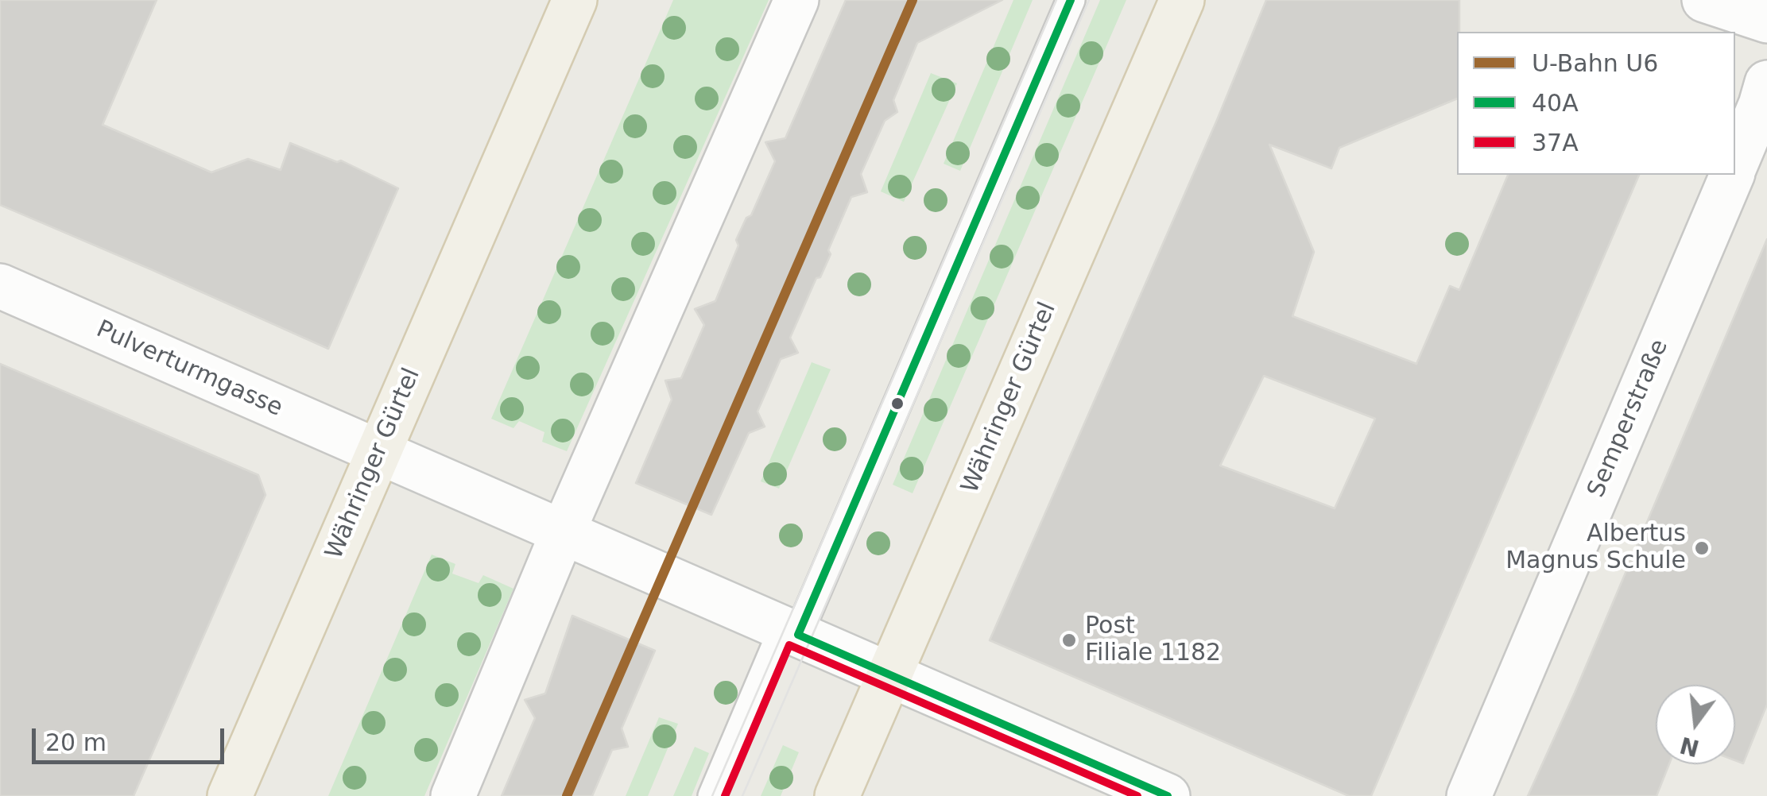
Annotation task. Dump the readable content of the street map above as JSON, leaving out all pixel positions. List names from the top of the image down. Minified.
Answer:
{"streets":{"main road":["Währinger Gürtel"],"street":["Pulverturmgasse","Semperstraße"]},"crossings":[["Pulverturmgasse","Währinger Gürtel"]],"places":["Albertus Magnus Schule","Post Filiale 1182"],"lines":["metro line U6","transit line 40A","transit line 37A"],"legend":["U-Bahn U6","40A","37A"],"scale_bar":"20 m","north":"bottom"}
